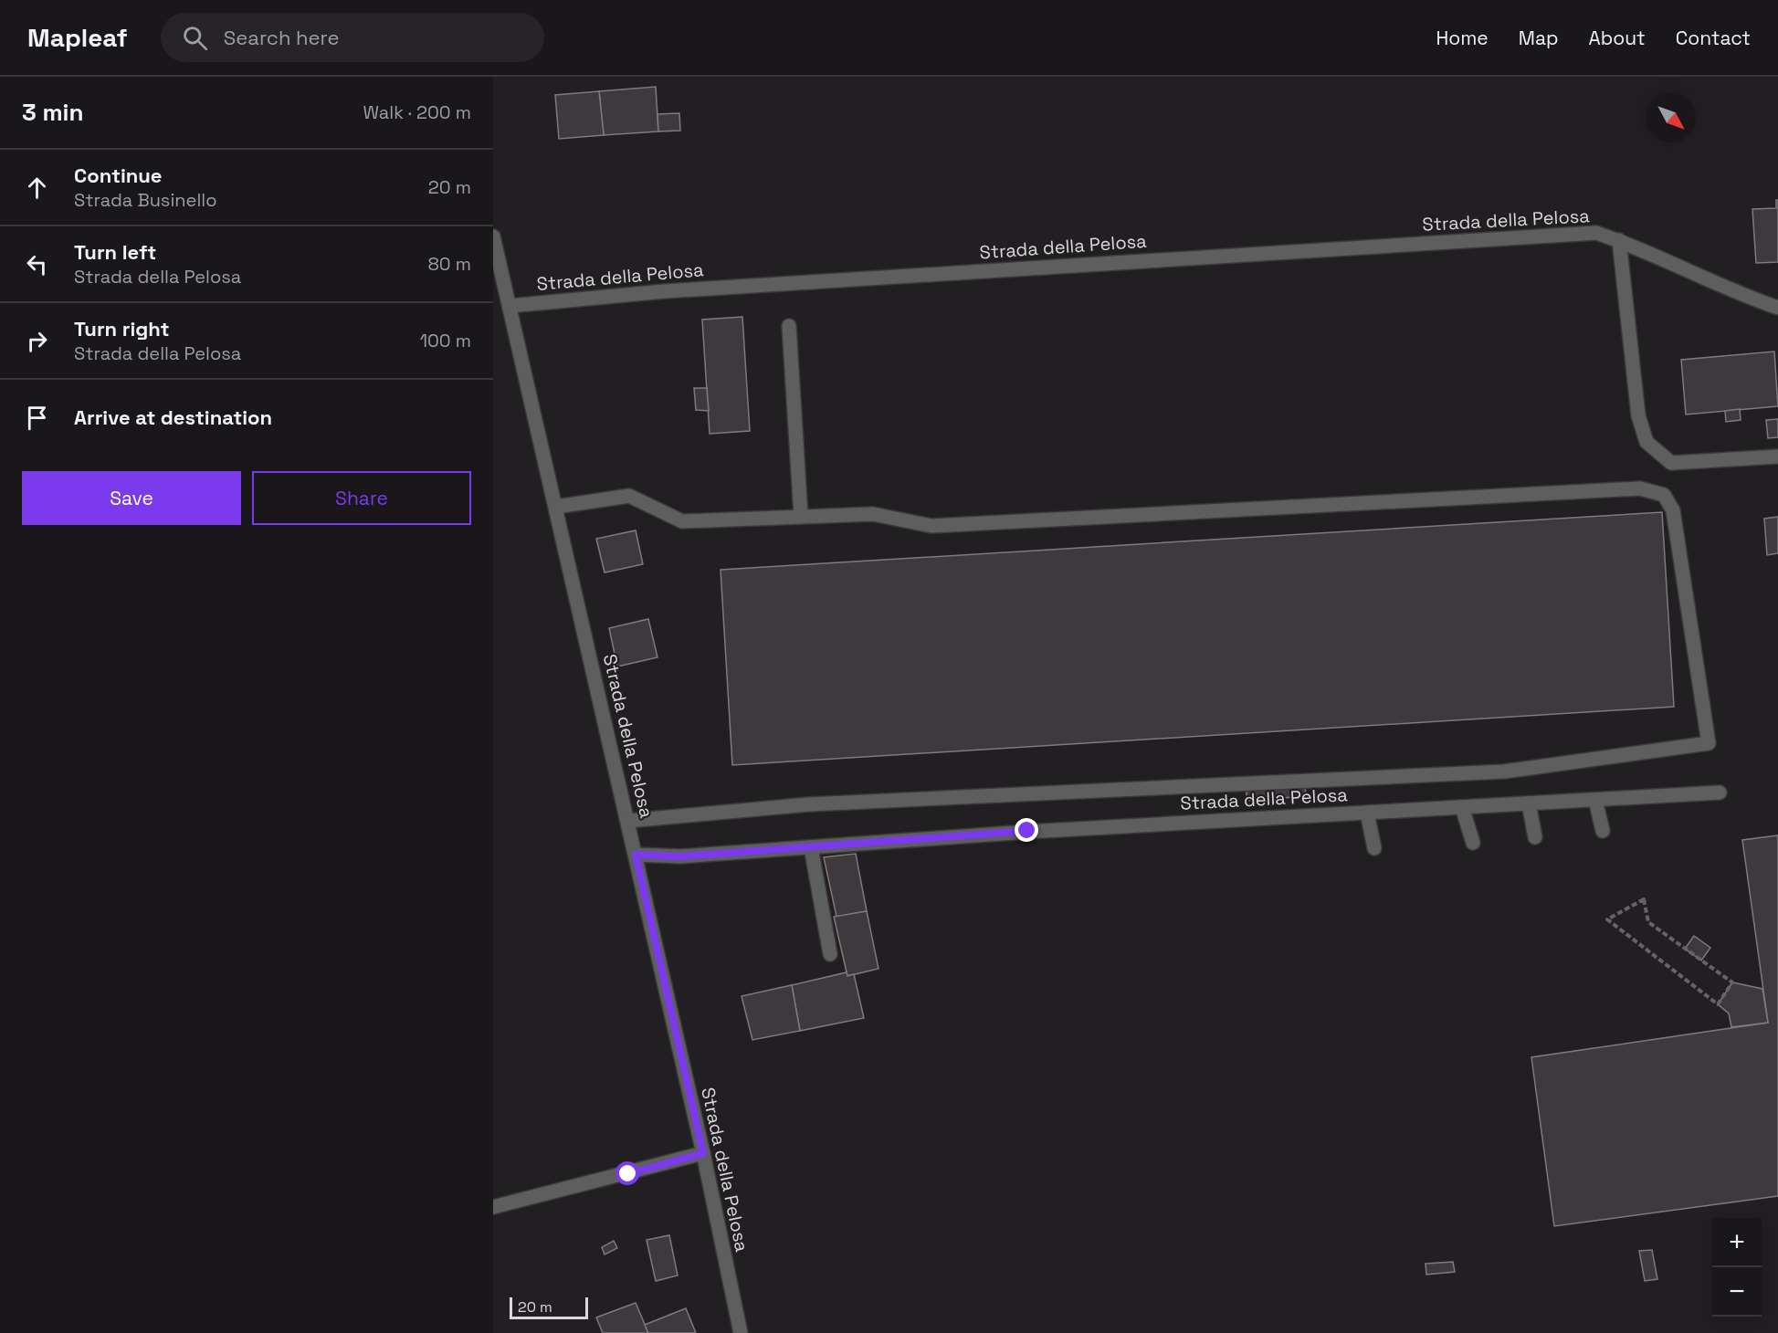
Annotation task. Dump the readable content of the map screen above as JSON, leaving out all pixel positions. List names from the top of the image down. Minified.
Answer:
{"streets":{"street":["Strada della Pelosa"]},"scale_bar":"20 m","north":"bottom right","page":{"header":"Mapleaf","search":"Search here","nav":["Home","Map","About","Contact"],"heading":["3 min","Walk · 200 m"],"list":[["Continue","Strada Businello","20 m"],["Turn left","Strada della Pelosa","80 m"],["Turn right","Strada della Pelosa","100 m"],"Arrive at destination"],"buttons":["Save","Share"],"map_buttons":["+","−"],"scale":"20 m"}}
